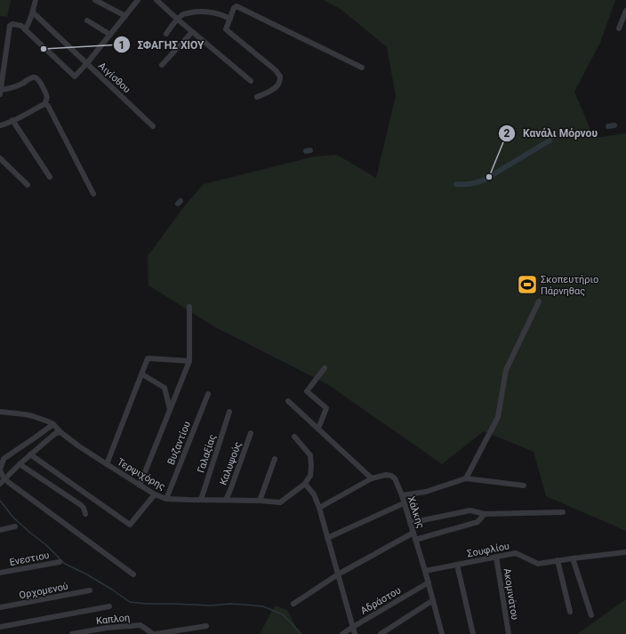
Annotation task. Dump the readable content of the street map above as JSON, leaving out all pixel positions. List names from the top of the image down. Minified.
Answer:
{"streets":{"street":["Αιγίσθου","Βυζαντίου","Γαλαξίας","Καλυψούς","Τερψιχόρης","Χάλκης","Σουφλίου","Ενεστιου","Ορχομενού","Ακομινάτου","Αδράστου","Καπλοη"]},"crossings":[["Βυζαντίου","Τερψιχόρης"],["Γαλαξίας","Τερψιχόρης"],["Καλυψούς","Τερψιχόρης"],["Χάλκης","Σουφλίου"],["Χάλκης","Αδράστου"],["Σουφλίου","Ακομινάτου"]],"places":{"other":["ΣΦΑΓΗΣ ΧΙΟΥ","Κανάλι Μόρνου"],"sports":["Σκοπευτήριο Πάρνηθας"]}}
